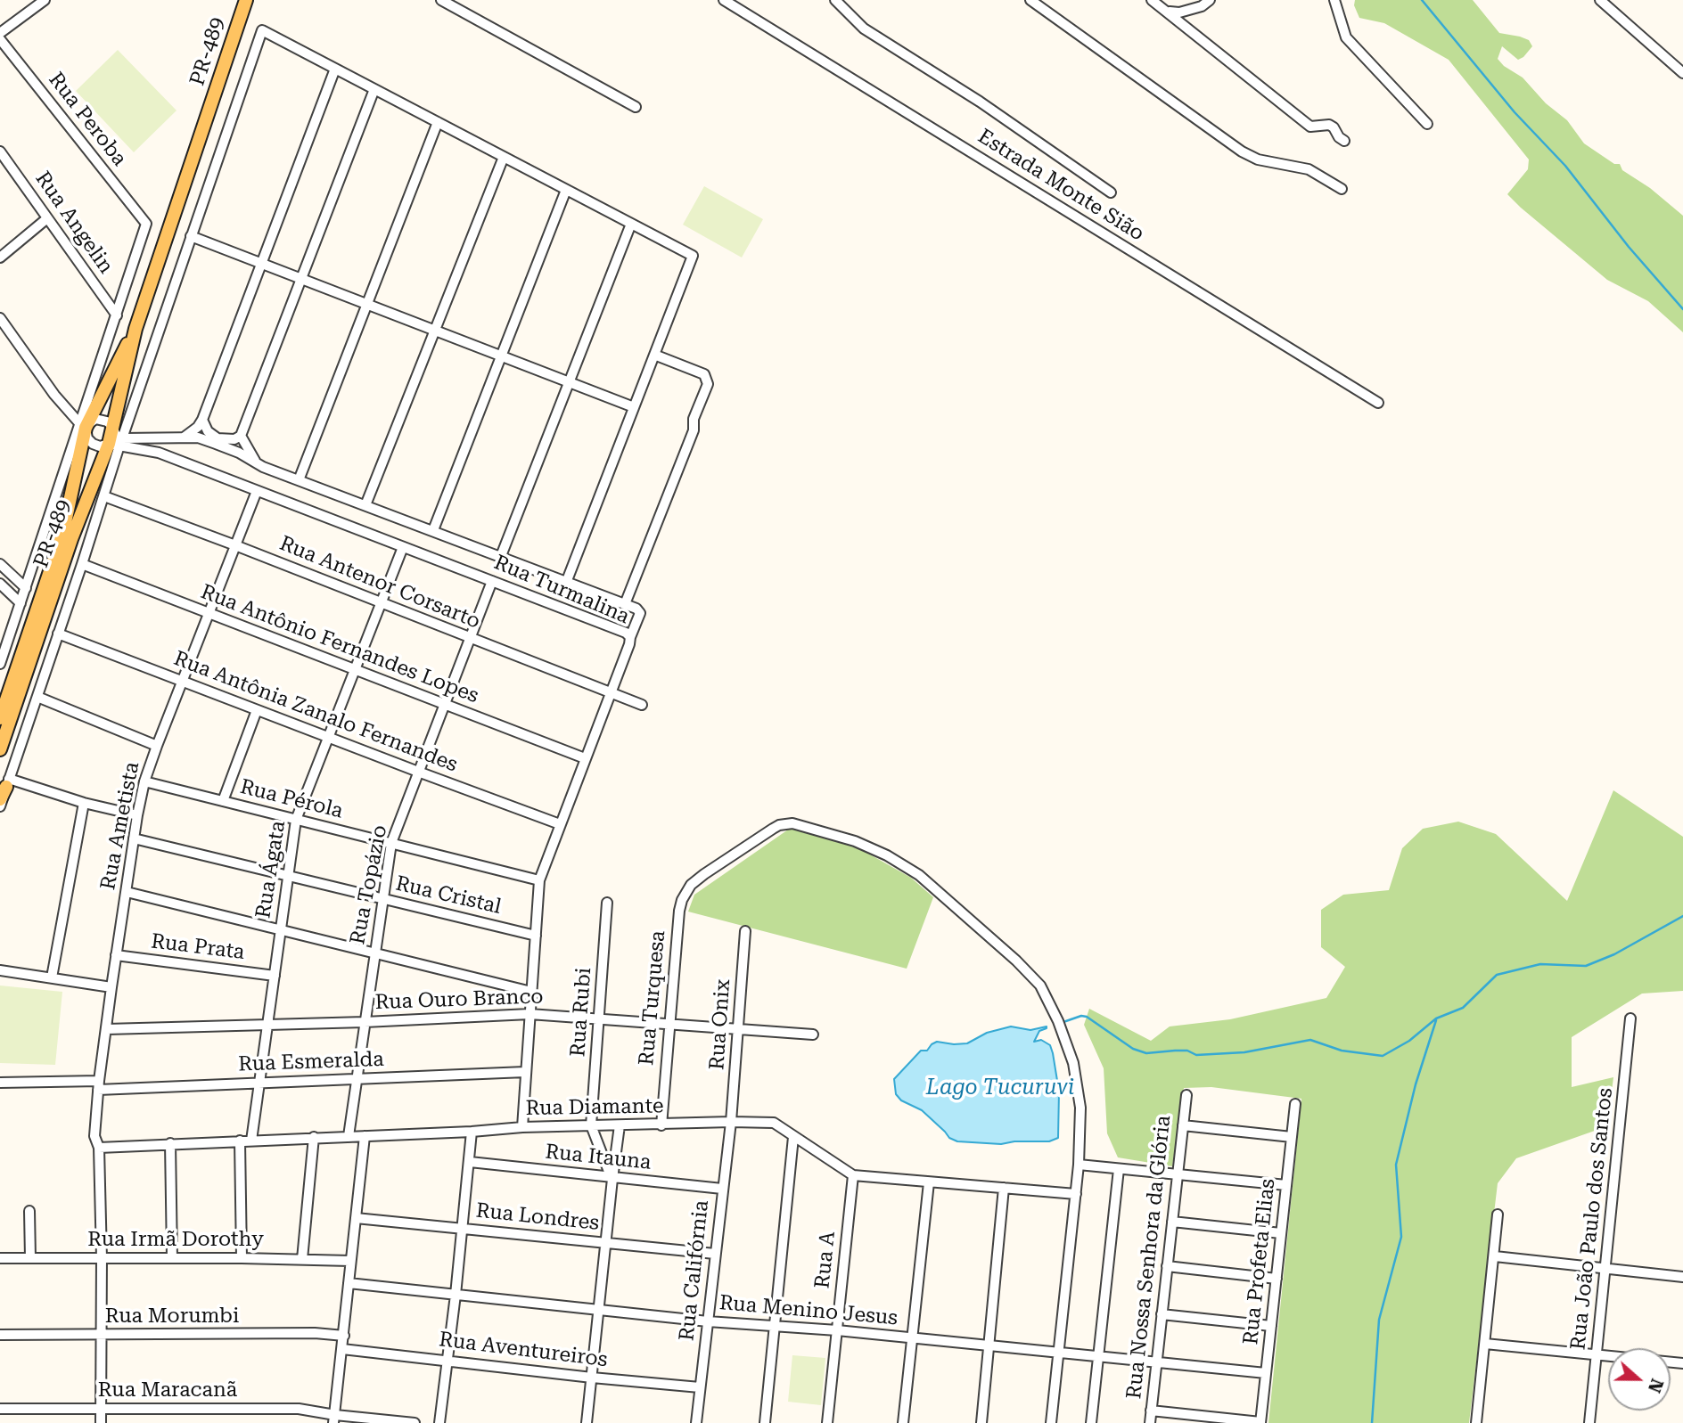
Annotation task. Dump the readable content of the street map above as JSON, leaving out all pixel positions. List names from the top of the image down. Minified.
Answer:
{"streets":{"main road":["PR-489"],"street":["Rua Peroba","Estrada Monte Sião","Rua Angelin","Rua Antenor Corsarto","Rua Turmalina","Rua Antônio Fernandes Lopes","Rua Antônia Zanalo Fernandes","Rua Pérola","Rua Ametista","Rua Ágata","Rua Topázio","Rua Cristal","Rua Prata","Rua Turquesa","Rua Ouro Branco","Rua Rubi","Rua Onix","Rua Esmeralda","Rua Diamante","Rua Itauna","Rua Londres","Rua João Paulo dos Santos","Rua Irmã Dorothy","Rua Nossa Senhora da Glória","Rua A","Rua Profeta Elias","Rua Califórnia","Rua Menino Jesus","Rua Morumbi","Rua Aventureiros","Rua Maracanã"]},"crossings":[["PR-489","Rua Turmalina"],["Rua Peroba","Rua Angelin"],["Rua Antenor Corsarto","Rua Turmalina"],["Rua Antenor Corsarto","Rua Ametista"],["Rua Antenor Corsarto","Rua Ágata"],["Rua Antenor Corsarto","Rua Topázio"],["Rua Turmalina","Rua Antônio Fernandes Lopes"],["Rua Turmalina","Rua Antônia Zanalo Fernandes"],["Rua Turmalina","Rua Pérola"],["Rua Turmalina","Rua Ametista"],["Rua Turmalina","Rua Ágata"],["Rua Turmalina","Rua Topázio"],["Rua Turmalina","Rua Cristal"],["Rua Turmalina","Rua Ouro Branco"],["Rua Turmalina","Rua Esmeralda"],["Rua Turmalina","Rua Diamante"],["Rua Antônio Fernandes Lopes","Rua Ametista"],["Rua Antônio Fernandes Lopes","Rua Ágata"],["Rua Antônio Fernandes Lopes","Rua Topázio"],["Rua Antônia Zanalo Fernandes","Rua Ametista"],["Rua Antônia Zanalo Fernandes","Rua Ágata"],["Rua Antônia Zanalo Fernandes","Rua Topázio"],["Rua Pérola","Rua Ametista"],["Rua Pérola","Rua Ágata"],["Rua Pérola","Rua Topázio"],["Rua Ametista","Rua Cristal"],["Rua Ametista","Rua Prata"],["Rua Ametista","Rua Ouro Branco"],["Rua Ametista","Rua Esmeralda"],["Rua Ametista","Rua Diamante"],["Rua Ametista","Rua Irmã Dorothy"],["Rua Ametista","Rua Morumbi"],["Rua Ametista","Rua Maracanã"],["Rua Ágata","Rua Cristal"],["Rua Ágata","Rua Prata"],["Rua Ágata","Rua Ouro Branco"],["Rua Ágata","Rua Esmeralda"],["Rua Ágata","Rua Diamante"],["Rua Topázio","Rua Cristal"],["Rua Topázio","Rua Ouro Branco"],["Rua Topázio","Rua Esmeralda"],["Rua Topázio","Rua Diamante"],["Rua Turquesa","Rua Ouro Branco"],["Rua Turquesa","Rua Diamante"],["Rua Ouro Branco","Rua Rubi"],["Rua Ouro Branco","Rua Onix"],["Rua Rubi","Rua Diamante"],["Rua Onix","Rua Diamante"],["Rua Onix","Rua Califórnia"],["Rua Diamante","Rua A"],["Rua Diamante","Rua Califórnia"],["Rua Itauna","Rua Califórnia"],["Rua Londres","Rua Califórnia"],["Rua Nossa Senhora da Glória","Rua Menino Jesus"],["Rua A","Rua Menino Jesus"],["Rua Profeta Elias","Rua Menino Jesus"],["Rua Califórnia","Rua Menino Jesus"],["Rua Califórnia","Rua Aventureiros"]],"water":["Lago Tucuruvi"],"north":"right"}
